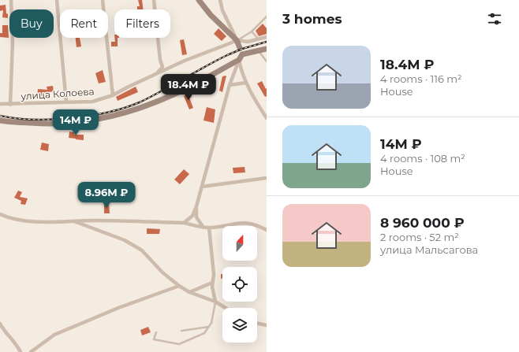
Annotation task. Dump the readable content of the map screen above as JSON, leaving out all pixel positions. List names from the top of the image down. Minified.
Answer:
{"streets":{"street":["улица Колоева"]},"north":"top","page":{"heading":"3 homes","chip":["Buy","Rent","Filters"],"list":[{"name":"18.4M ₽","note":"4 rooms · 116 m² · House"},{"name":"14M ₽","note":"4 rooms · 108 m² · House"},{"name":"8 960 000 ₽","note":"2 rooms · 52 m² · улица Мальсагова"}],"price":["18.4M ₽","14M ₽","8.96M ₽"]}}
